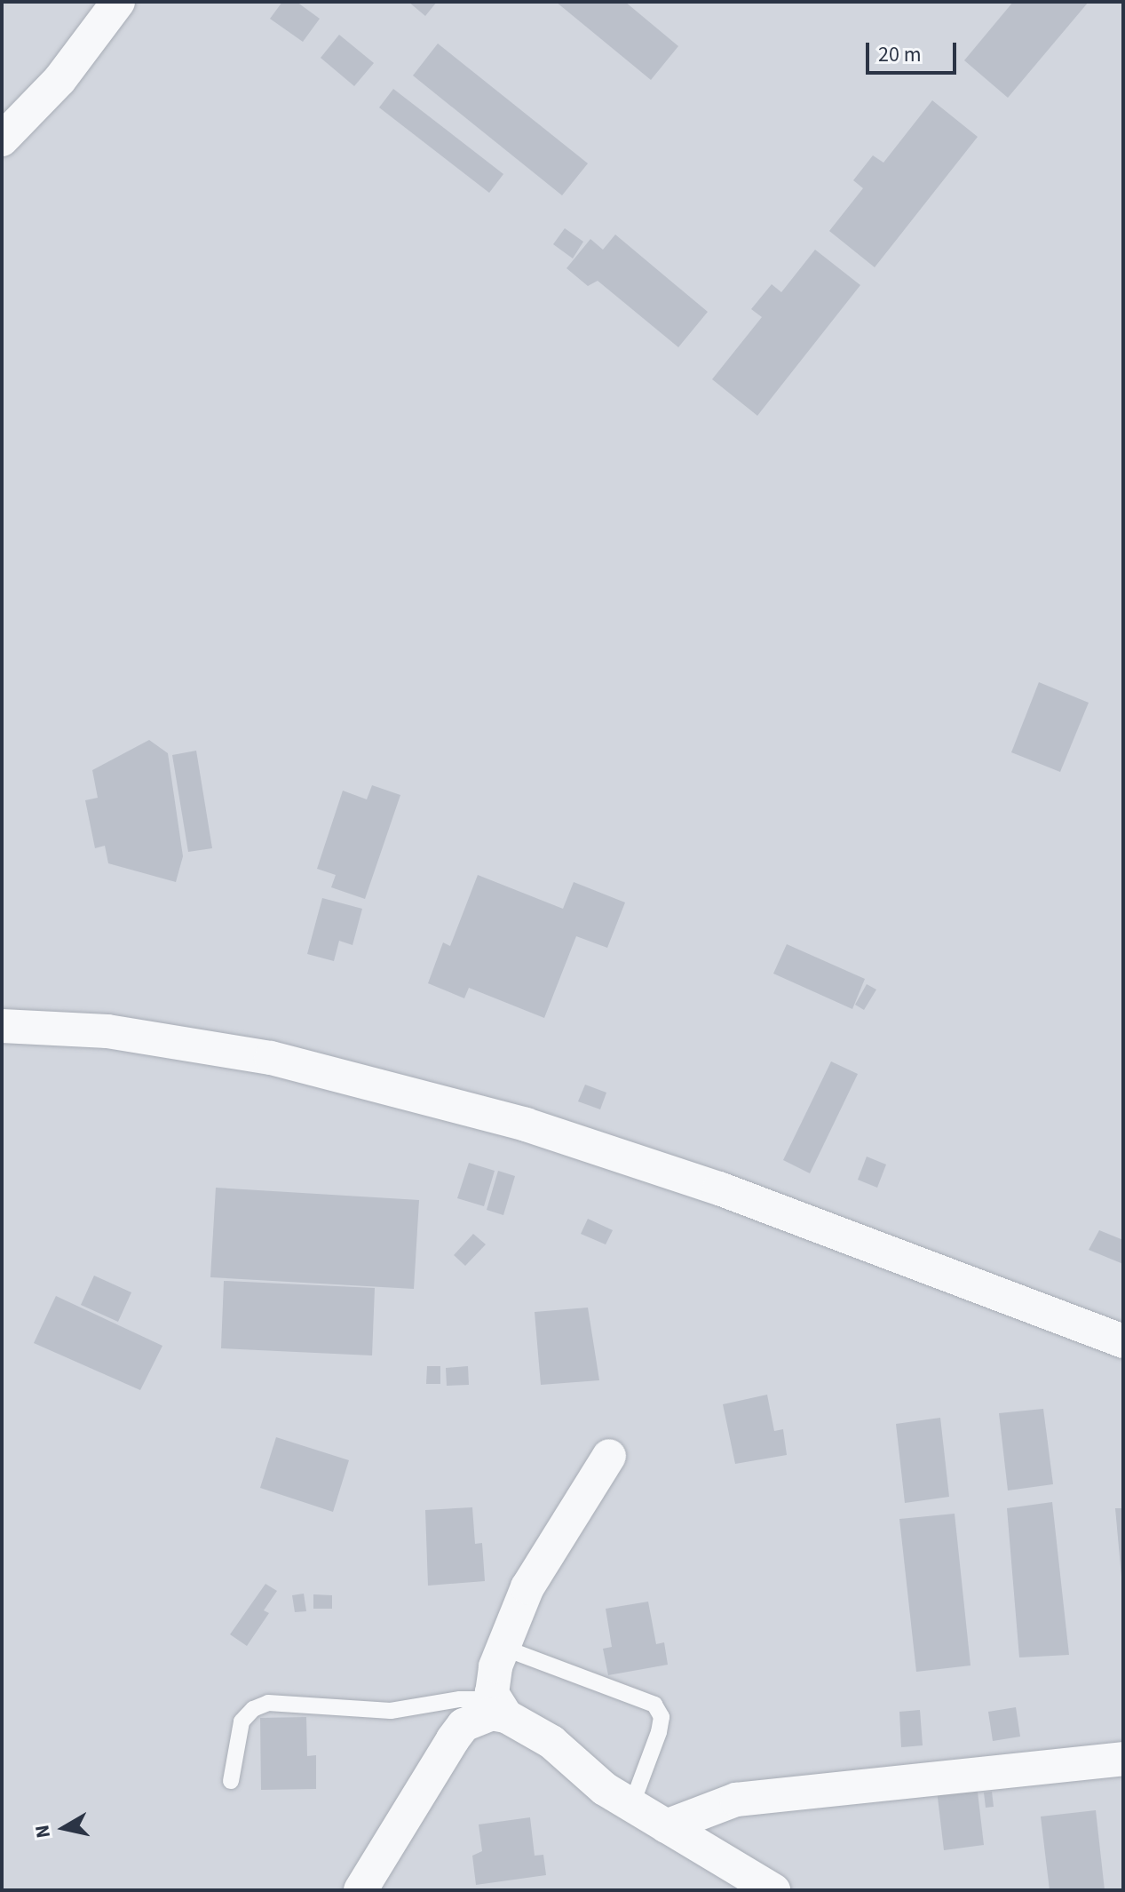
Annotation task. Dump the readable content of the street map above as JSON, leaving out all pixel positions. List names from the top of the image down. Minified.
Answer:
{"scale_bar":"20 m","north":"left"}
